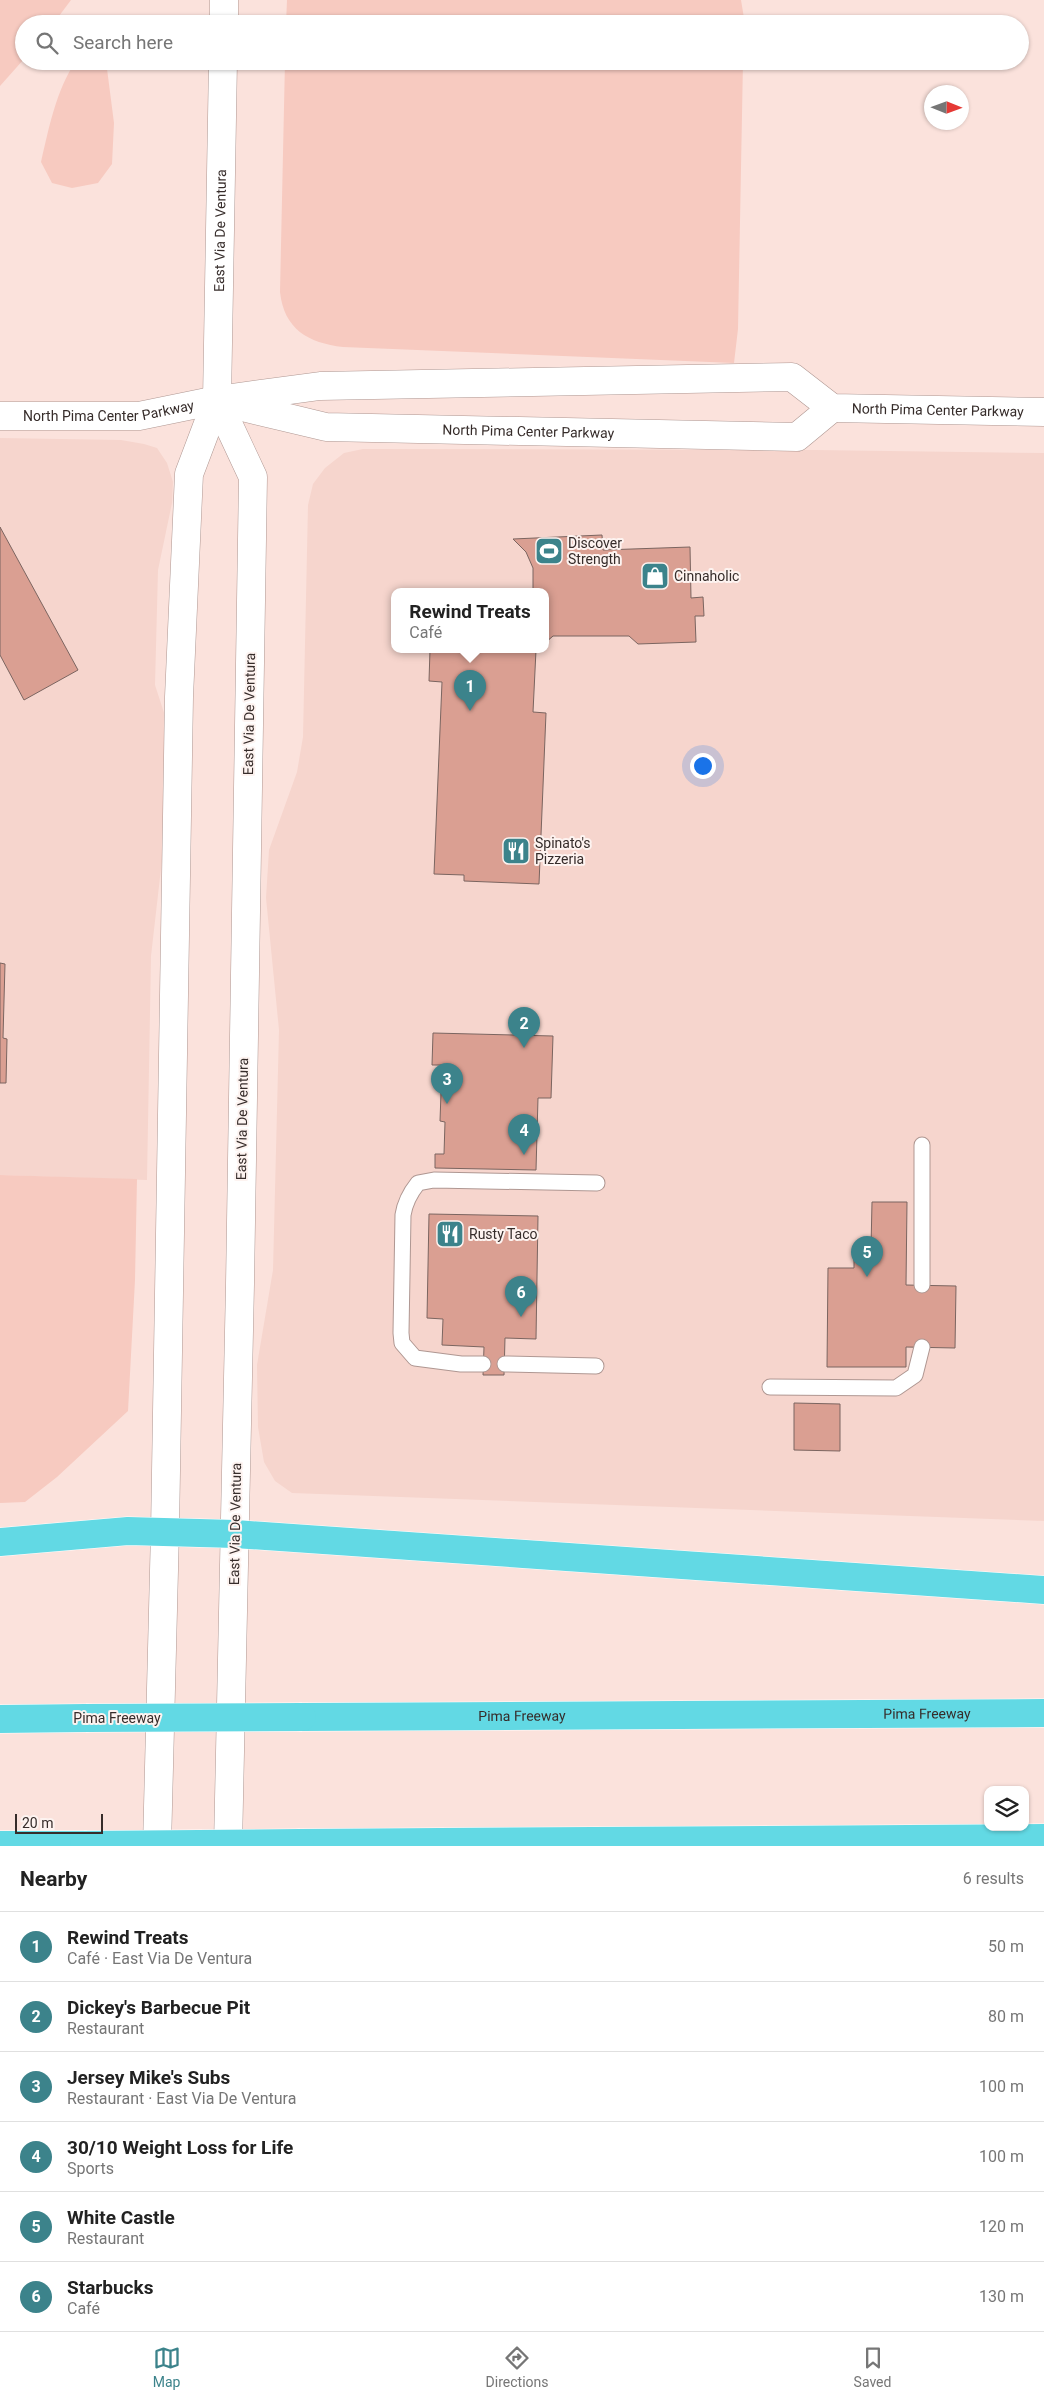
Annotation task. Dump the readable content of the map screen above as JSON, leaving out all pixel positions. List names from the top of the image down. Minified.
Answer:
{"streets":{"highway":["Pima Freeway"],"main road":["East Via De Ventura","North Pima Center Parkway"]},"crossings":[["East Via De Ventura","North Pima Center Parkway"]],"places":{"sports":["Discover Strength"],"shop":["Cinnaholic"],"restaurant":["Spinato's Pizzeria","Rusty Taco"]},"scale_bar":"20 m","north":"right","page":{"search":"Search here","popup":["Rewind Treats","Café"],"pins":["1","2","3","4","5","6"],"scale":"20 m","heading":["Nearby","6 results"],"list":[{"mark":"1","name":"Rewind Treats","note":"Café · East Via De Ventura","value":"50 m"},{"mark":"2","name":"Dickey's Barbecue Pit","note":"Restaurant","value":"80 m"},{"mark":"3","name":"Jersey Mike's Subs","note":"Restaurant · East Via De Ventura","value":"100 m"},{"mark":"4","name":"30/10 Weight Loss for Life","note":"Sports","value":"100 m"},{"mark":"5","name":"White Castle","note":"Restaurant","value":"120 m"},{"mark":"6","name":"Starbucks","note":"Café","value":"130 m"}],"nav":["Map","Directions","Saved"]}}
